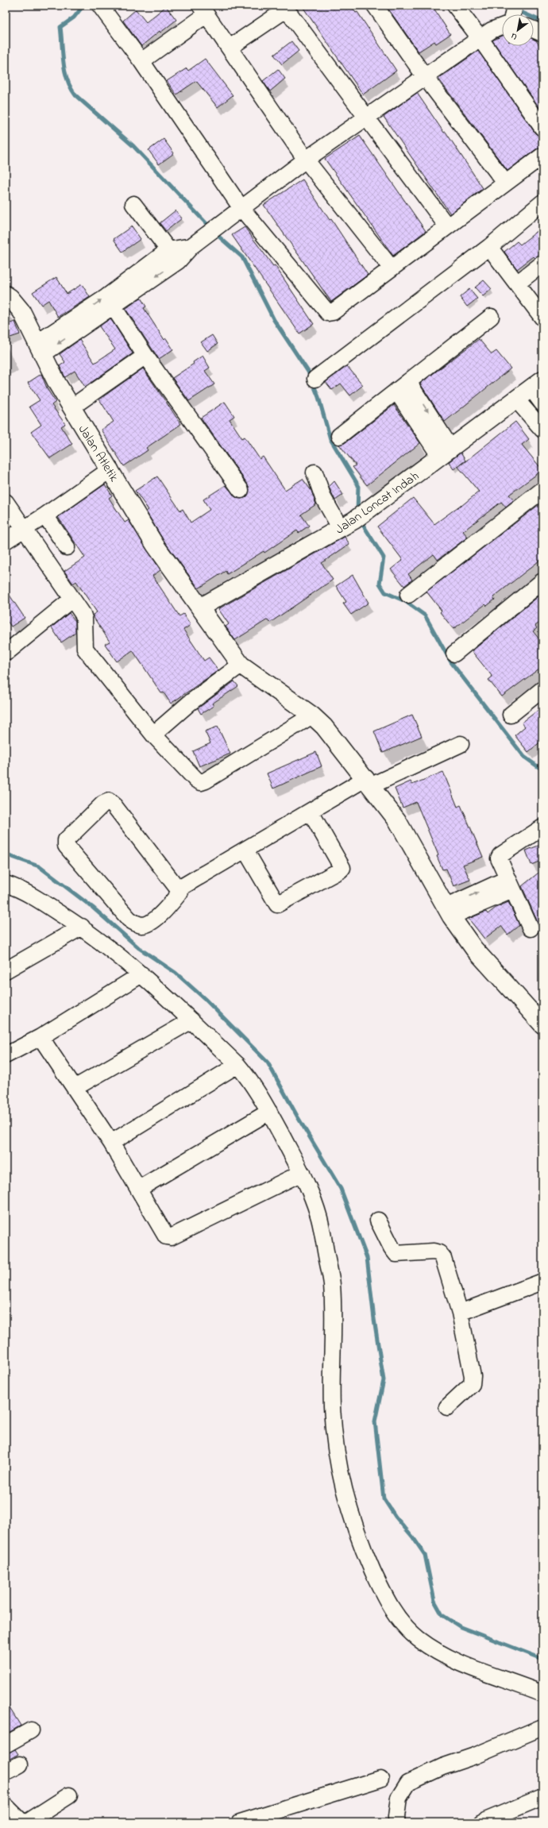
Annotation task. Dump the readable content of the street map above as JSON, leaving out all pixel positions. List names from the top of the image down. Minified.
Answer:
{"streets":{"street":["Jalan Atletik","Jalan Loncat Indah"]},"crossings":[["Jalan Atletik","Jalan Loncat Indah"]],"north":"bottom left"}
